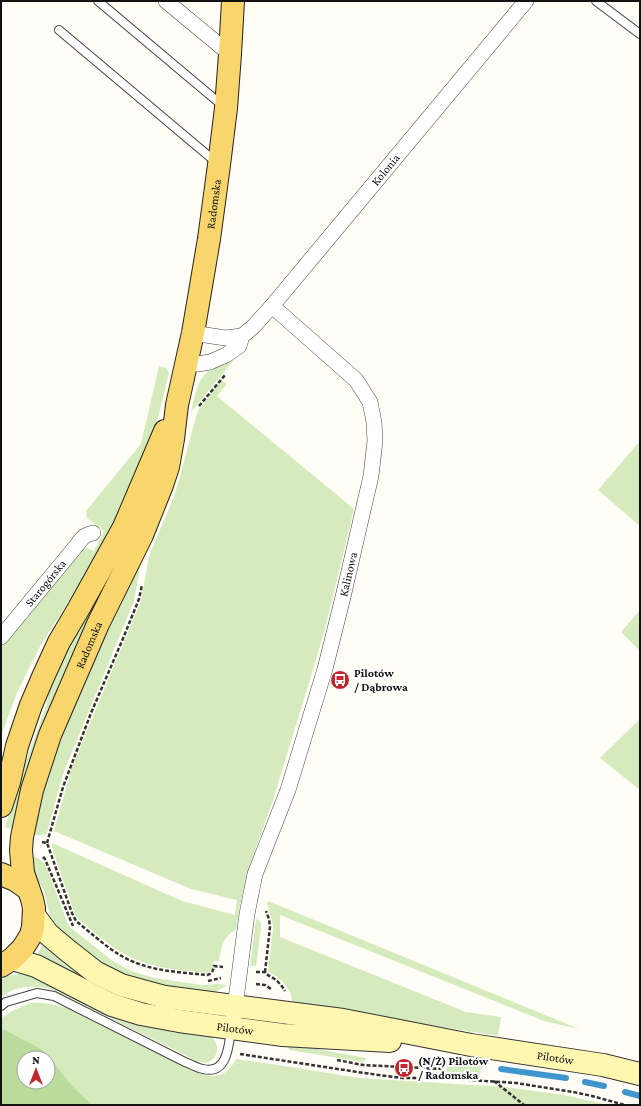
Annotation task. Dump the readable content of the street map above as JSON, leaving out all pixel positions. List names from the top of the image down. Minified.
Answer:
{"streets":{"main road":["Radomska","Pilotów"],"street":["Kolonia","Kalinowa","Starogórska"]},"crossings":[["Kolonia","Radomska"],["Kolonia","Kalinowa"],["Radomska","Pilotów"],["Kalinowa","Pilotów"]],"places":{"bus stop":["Pilotów / Dąbrowa","(N/Ż) Pilotów / Radomska"]},"north":"top"}
